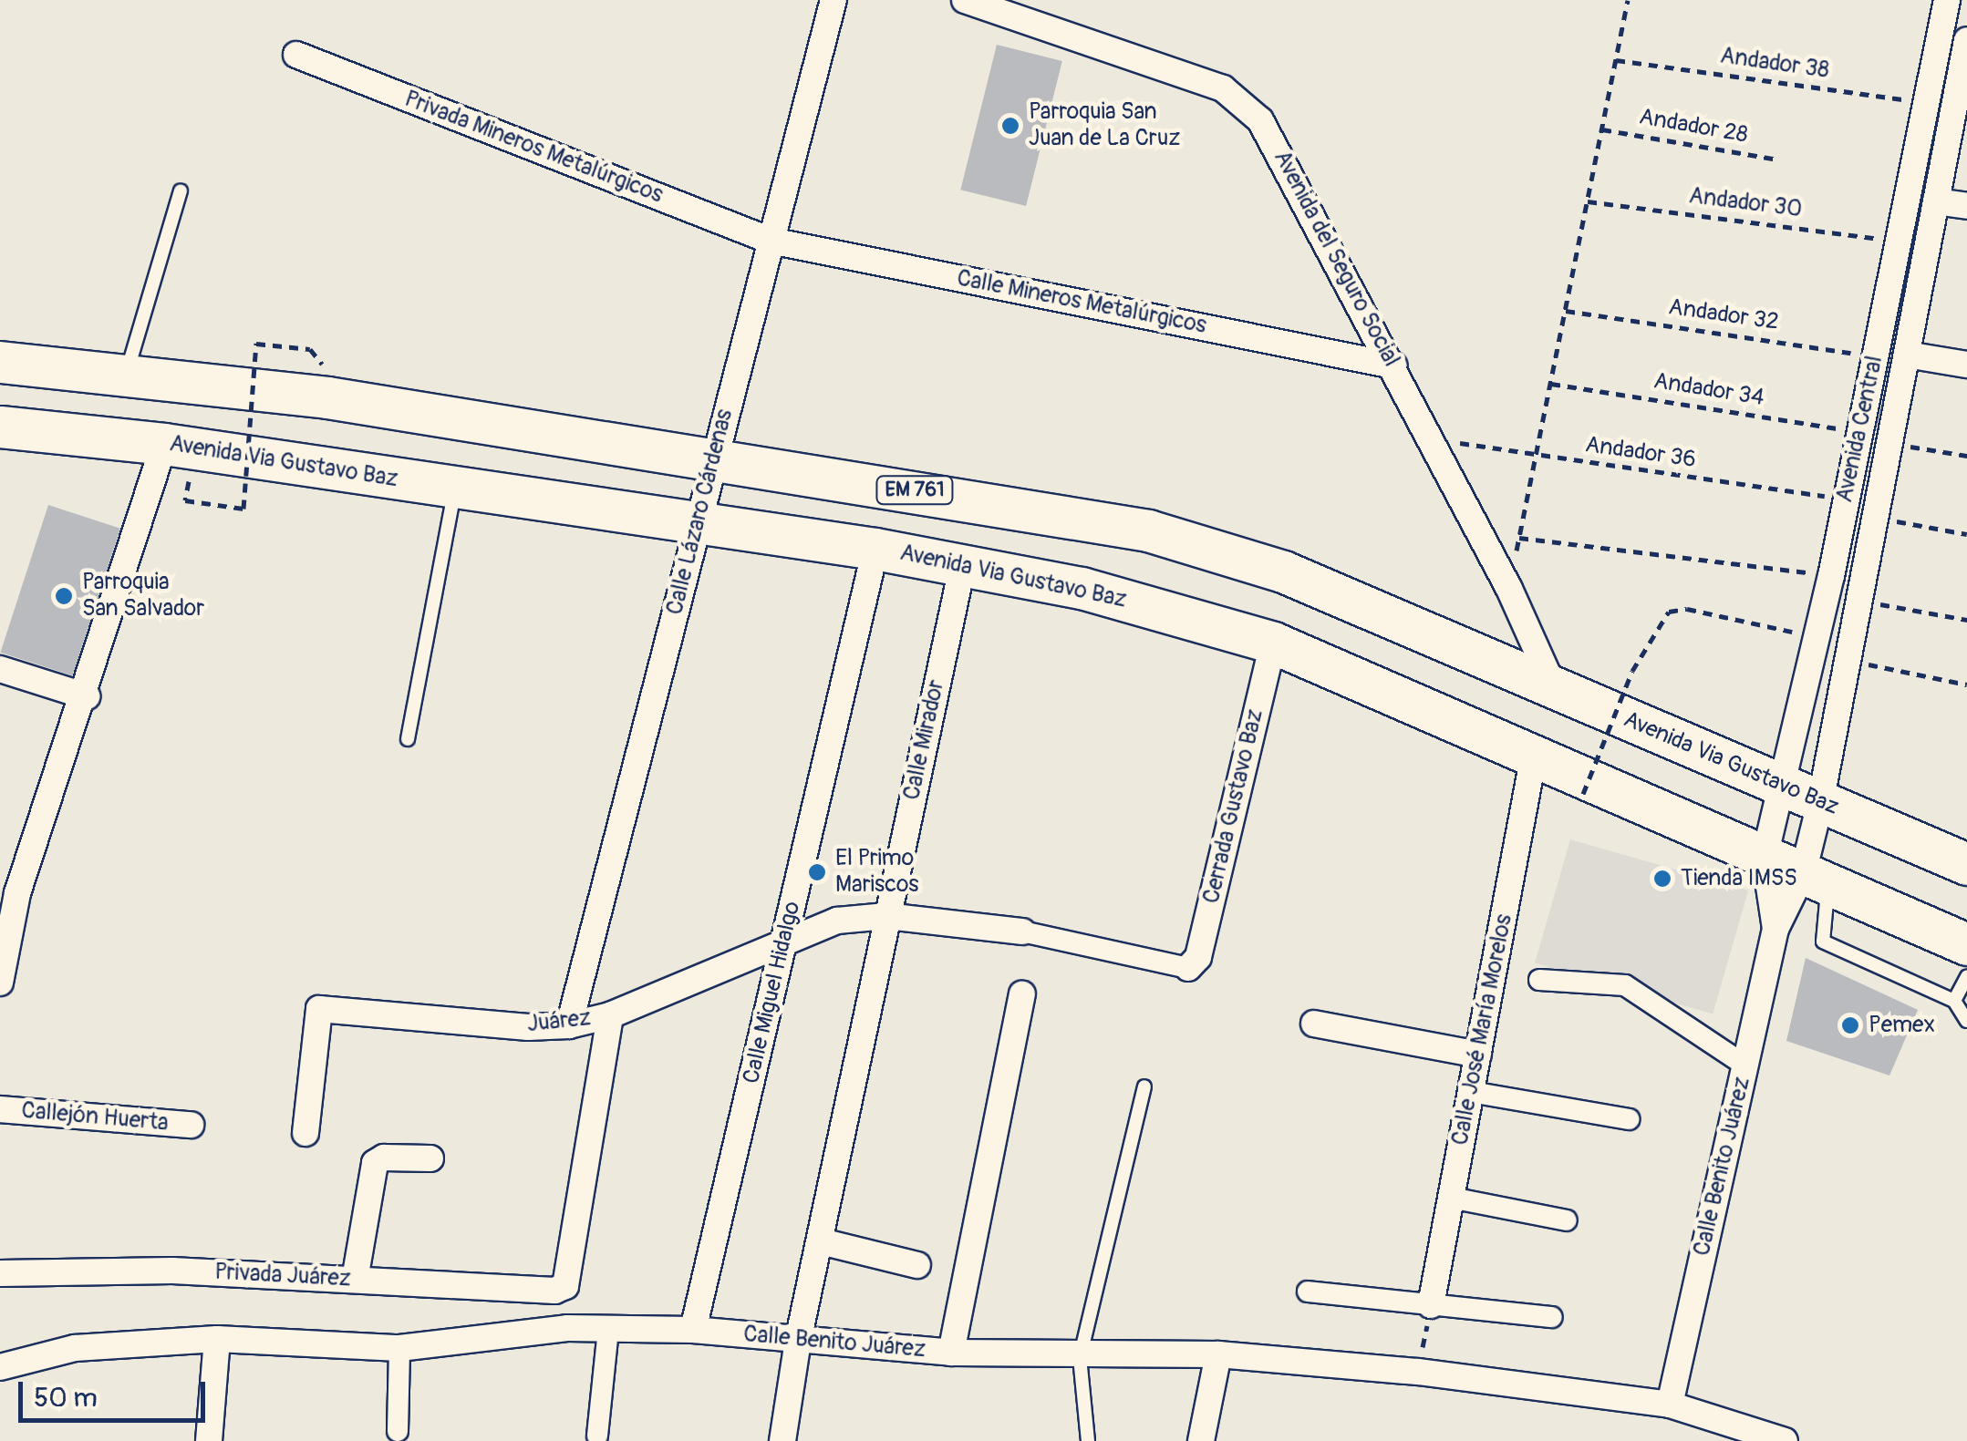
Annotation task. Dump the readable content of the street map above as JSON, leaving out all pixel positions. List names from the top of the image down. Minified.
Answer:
{"streets":{"main road":["Avenida Via Gustavo Baz","EM 761"],"street":["Privada Mineros Metalúrgicos","Avenida del Seguro Social","Calle Mineros Metalúrgicos","Avenida Central","Calle Lázaro Cárdenas","Calle Mirador","Cerrada Gustavo Baz","Calle Miguel Hidalgo","Juárez","Calle José María Morelos","Callejón Huerta","Calle Benito Juárez","Privada Juárez"],"path":["Andador 38","Andador 28","Andador 30","Andador 32","Andador 34","Andador 36"]},"crossings":[["Andador 38","Avenida Central"],["Privada Mineros Metalúrgicos","Calle Mineros Metalúrgicos"],["Privada Mineros Metalúrgicos","Calle Lázaro Cárdenas"],["Andador 30","Avenida Central"],["Avenida del Seguro Social","Calle Mineros Metalúrgicos"],["Avenida del Seguro Social","Andador 36"],["Avenida del Seguro Social","Avenida Via Gustavo Baz"],["Calle Mineros Metalúrgicos","Calle Lázaro Cárdenas"],["Andador 32","Avenida Central"],["Andador 34","Avenida Central"],["Avenida Central","Andador 36"],["Avenida Central","Avenida Via Gustavo Baz"],["Avenida Central","Calle Benito Juárez"],["Avenida Via Gustavo Baz","Calle Lázaro Cárdenas"],["Avenida Via Gustavo Baz","Calle Mirador"],["Avenida Via Gustavo Baz","Cerrada Gustavo Baz"],["Avenida Via Gustavo Baz","Calle Miguel Hidalgo"],["Avenida Via Gustavo Baz","Calle José María Morelos"],["Avenida Via Gustavo Baz","Calle Benito Juárez"],["Calle Lázaro Cárdenas","Juárez"],["Calle Mirador","Juárez"],["Calle Mirador","Calle Benito Juárez"],["Calle Miguel Hidalgo","Juárez"],["Calle Miguel Hidalgo","Calle Benito Juárez"],["Juárez","Privada Juárez"]],"places":["Parroquia San Juan de La Cruz","Parroquia San Salvador","El Primo Mariscos","Tienda IMSS","Pemex"],"scale_bar":"50 m"}
